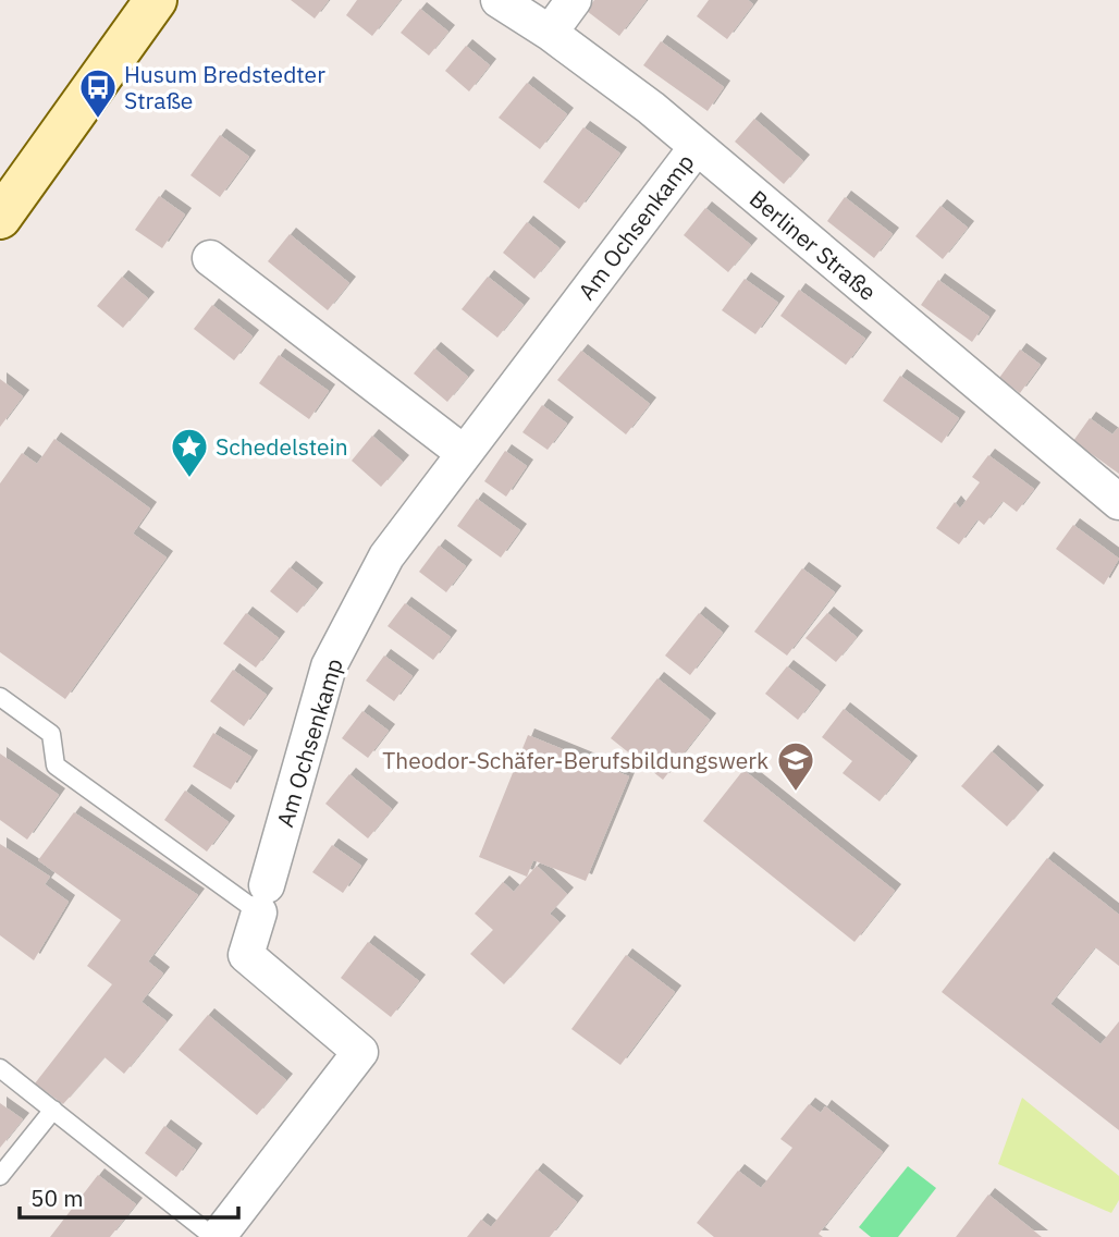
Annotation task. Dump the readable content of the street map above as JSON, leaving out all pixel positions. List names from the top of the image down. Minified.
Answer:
{"streets":{"street":["Am Ochsenkamp","Berliner Straße"]},"crossings":[["Am Ochsenkamp","Berliner Straße"]],"places":{"bus stop":["Husum Bredstedter Straße"],"place":["Schedelstein"],"school or university":["Theodor-Schäfer-Berufsbildungswerk"]},"scale_bar":"50 m"}
